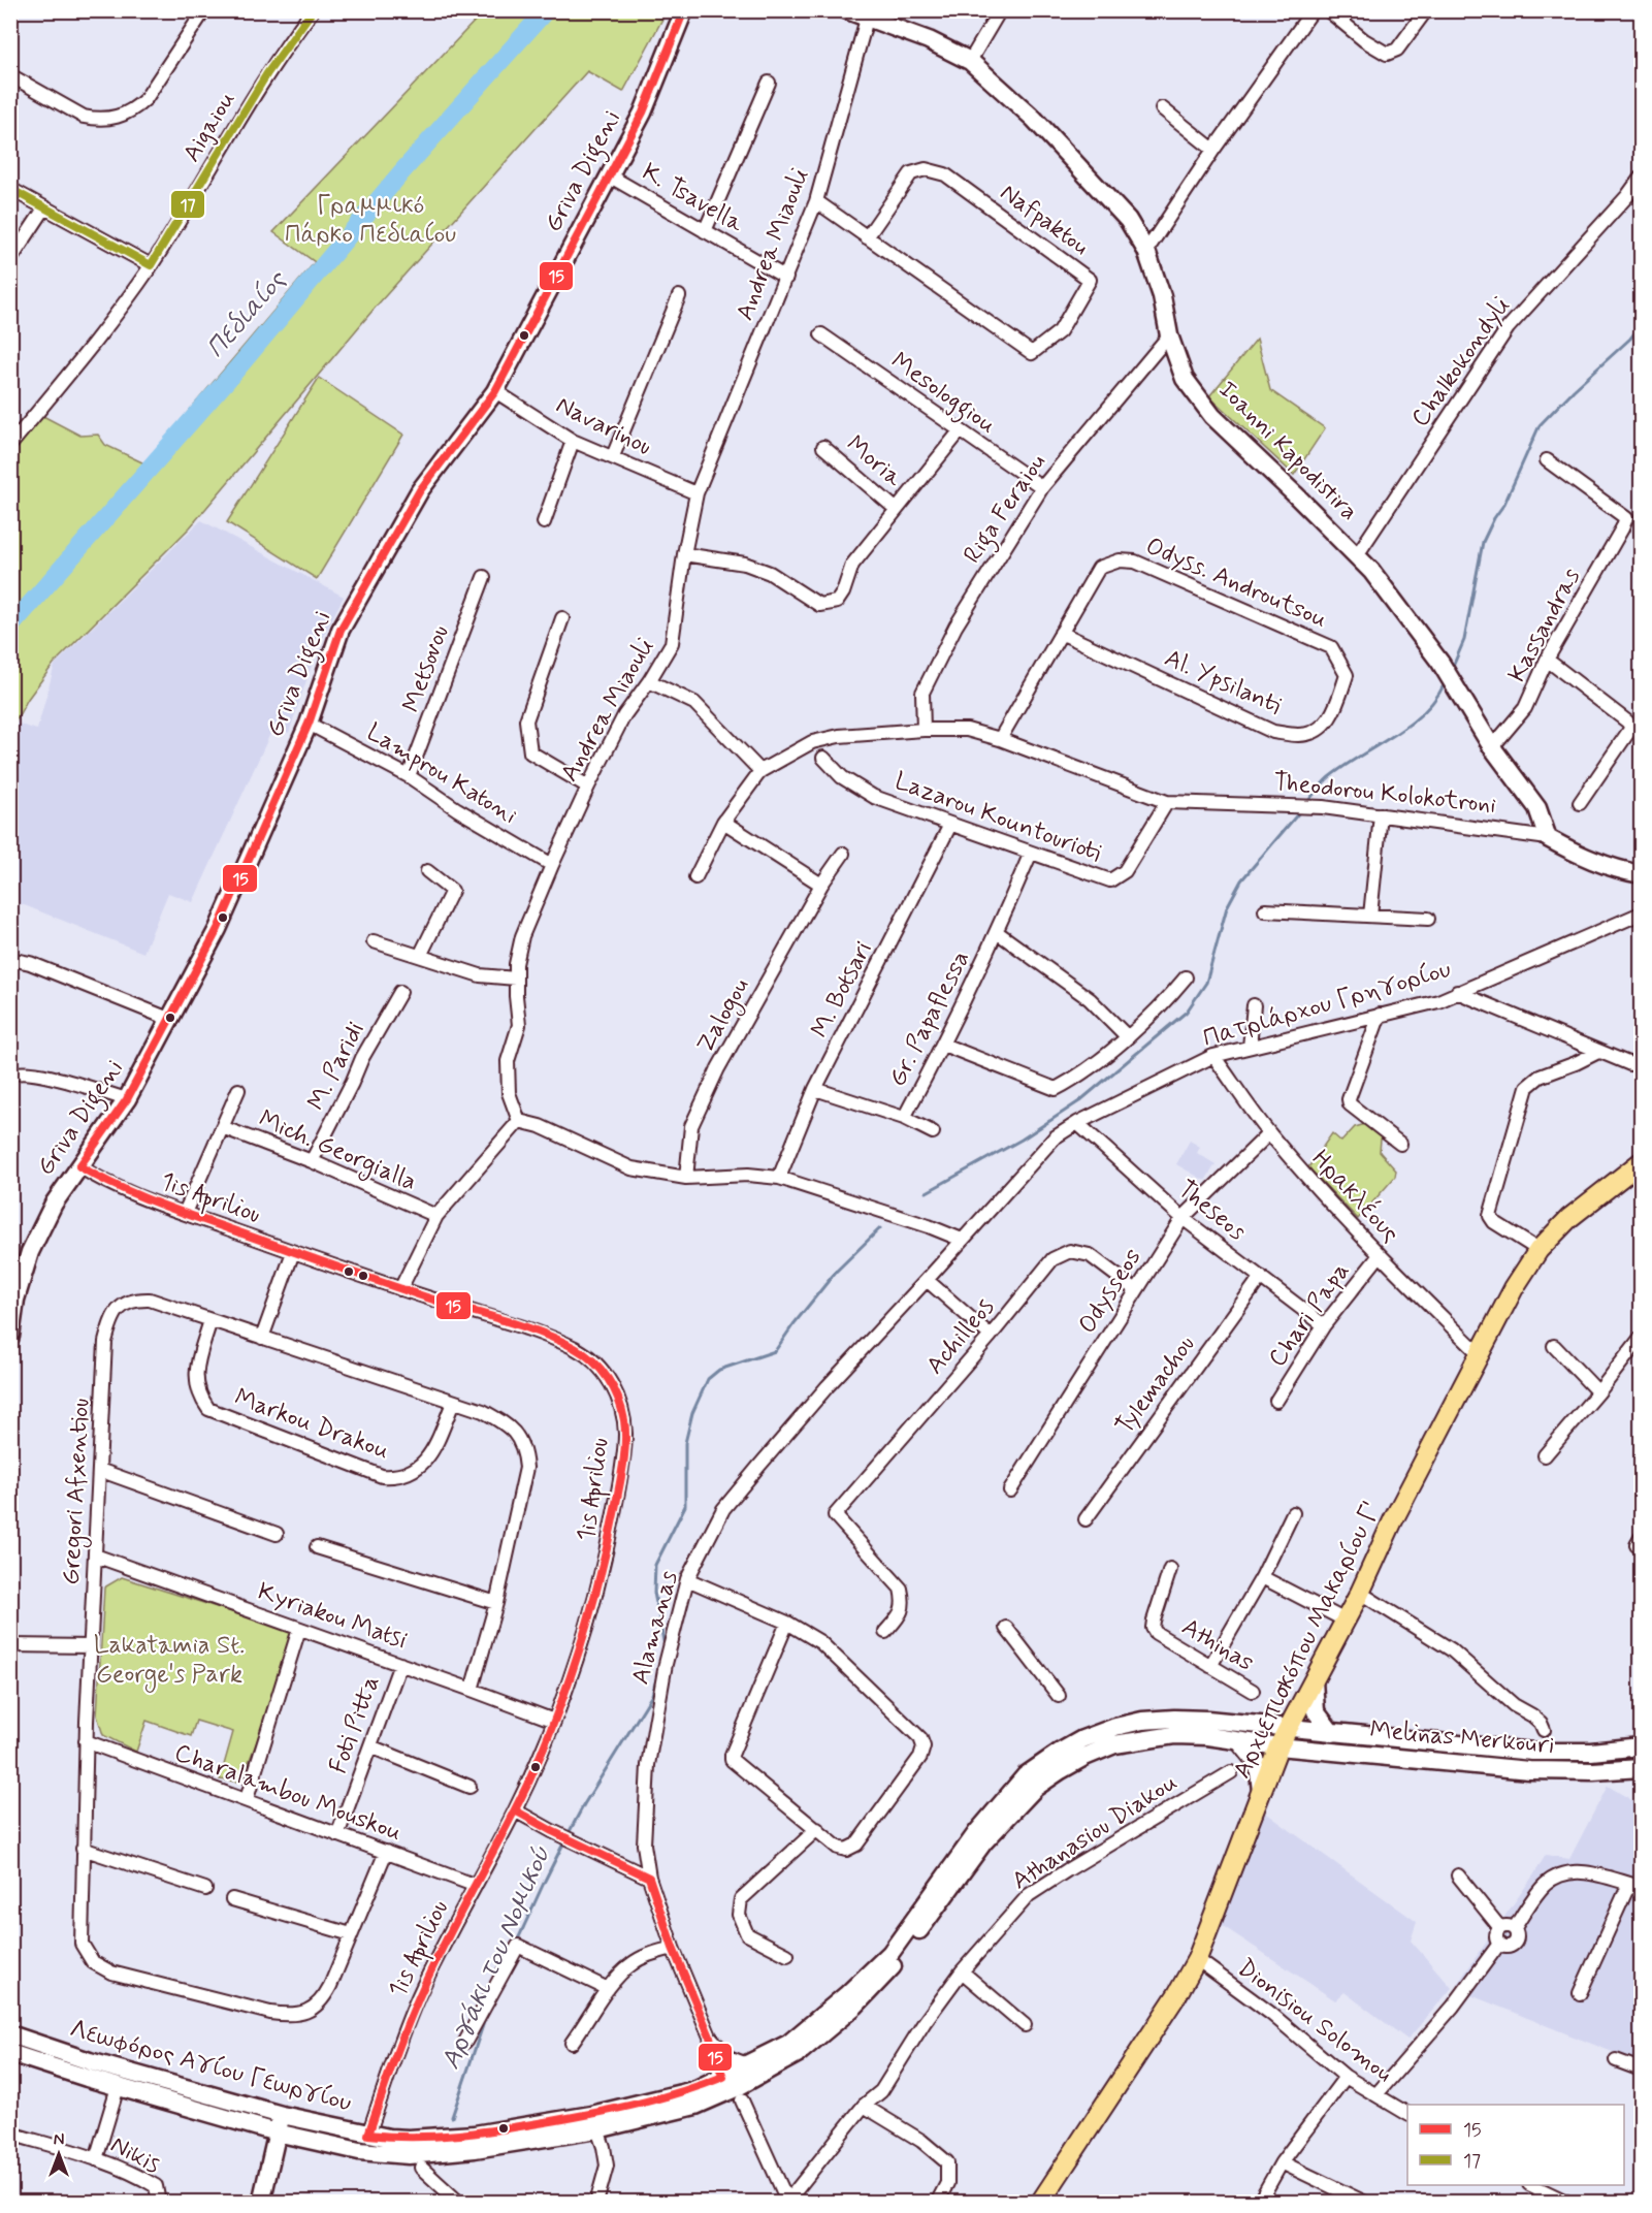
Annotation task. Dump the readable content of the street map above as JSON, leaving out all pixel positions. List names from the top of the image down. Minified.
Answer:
{"streets":{"main road":["Griva Digeni","Ioanni Kapodistira","Theodorou Kolokotroni","Αρχιεπισκόπου Μακαρίου Γ'","Melinas Merkouri","Λεωφόρος Αγίου Γεωργίου"],"street":["Aigaiou","K. Tsavella","Nafpaktou","Andrea Miaouli","Chalkokondyli","Mesologgiou","Navarinou","Moria","Riga Feraiou","Odyss. Androutsou","Kassandras","Metsovou","Al. Ypsilanti","Lamprou Katoni","Lazarou Kountourioti","M. Botsari","Πατριάρχου Γρηγορίου","Zalogou","Gr. Papaflessa","M. Paridi","Mich. Georgialla","Ηρακλέους","1is Apriliou","Theseos","Odysseos","Chari Papa","Achilleos","Tylemachou","Markou Drakou","Gregori Afxentiou","Kyriakou Matsi","Alamanas","Athinas","Foti Pitta","Charalambou Mouskou","Athanasiou Diakou","Dionisiou Solomou","Nikis"]},"crossings":[["Griva Digeni","K. Tsavella"],["Griva Digeni","Navarinou"],["Griva Digeni","Lamprou Katoni"],["Griva Digeni","1is Apriliou"],["K. Tsavella","Andrea Miaouli"],["Nafpaktou","Andrea Miaouli"],["Andrea Miaouli","Navarinou"],["Andrea Miaouli","Ioanni Kapodistira"],["Andrea Miaouli","Lamprou Katoni"],["Chalkokondyli","Ioanni Kapodistira"],["Mesologgiou","Riga Feraiou"],["Ioanni Kapodistira","Riga Feraiou"],["Ioanni Kapodistira","Kassandras"],["Ioanni Kapodistira","Theodorou Kolokotroni"],["Riga Feraiou","Theodorou Kolokotroni"],["Odyss. Androutsou","Al. Ypsilanti"],["Odyss. Androutsou","Theodorou Kolokotroni"],["Metsovou","Lamprou Katoni"],["Theodorou Kolokotroni","Lazarou Kountourioti"],["Lazarou Kountourioti","M. Botsari"],["Lazarou Kountourioti","Gr. Papaflessa"],["M. Botsari","Gr. Papaflessa"],["Πατριάρχου Γρηγορίου","Ηρακλέους"],["Πατριάρχου Γρηγορίου","Theseos"],["Πατριάρχου Γρηγορίου","Alamanas"],["M. Paridi","Mich. Georgialla"],["Ηρακλέους","Odysseos"],["Ηρακλέους","Chari Papa"],["Ηρακλέους","Αρχιεπισκόπου Μακαρίου Γ'"],["1is Apriliou","Kyriakou Matsi"],["1is Apriliou","Charalambou Mouskou"],["1is Apriliou","Λεωφόρος Αγίου Γεωργίου"],["Theseos","Odysseos"],["Theseos","Chari Papa"],["Theseos","Tylemachou"],["Odysseos","Achilleos"],["Markou Drakou","Gregori Afxentiou"],["Gregori Afxentiou","Kyriakou Matsi"],["Gregori Afxentiou","Charalambou Mouskou"],["Kyriakou Matsi","Foti Pitta"],["Alamanas","Athanasiou Diakou"],["Alamanas","Λεωφόρος Αγίου Γεωργίου"],["Αρχιεπισκόπου Μακαρίου Γ'","Melinas Merkouri"],["Αρχιεπισκόπου Μακαρίου Γ'","Dionisiou Solomou"],["Αρχιεπισκόπου Μακαρίου Γ'","Λεωφόρος Αγίου Γεωργίου"],["Foti Pitta","Charalambou Mouskou"],["Melinas Merkouri","Λεωφόρος Αγίου Γεωργίου"]],"water":["Πεδιαίος","Αργάκι του Νομικού"],"parks":["Γραμμικό Πάρκο Πεδιαίου","Lakatamia St. George's Park"],"lines":["transit line 15","transit line 17"],"legend":["15","17"],"north":"top"}
